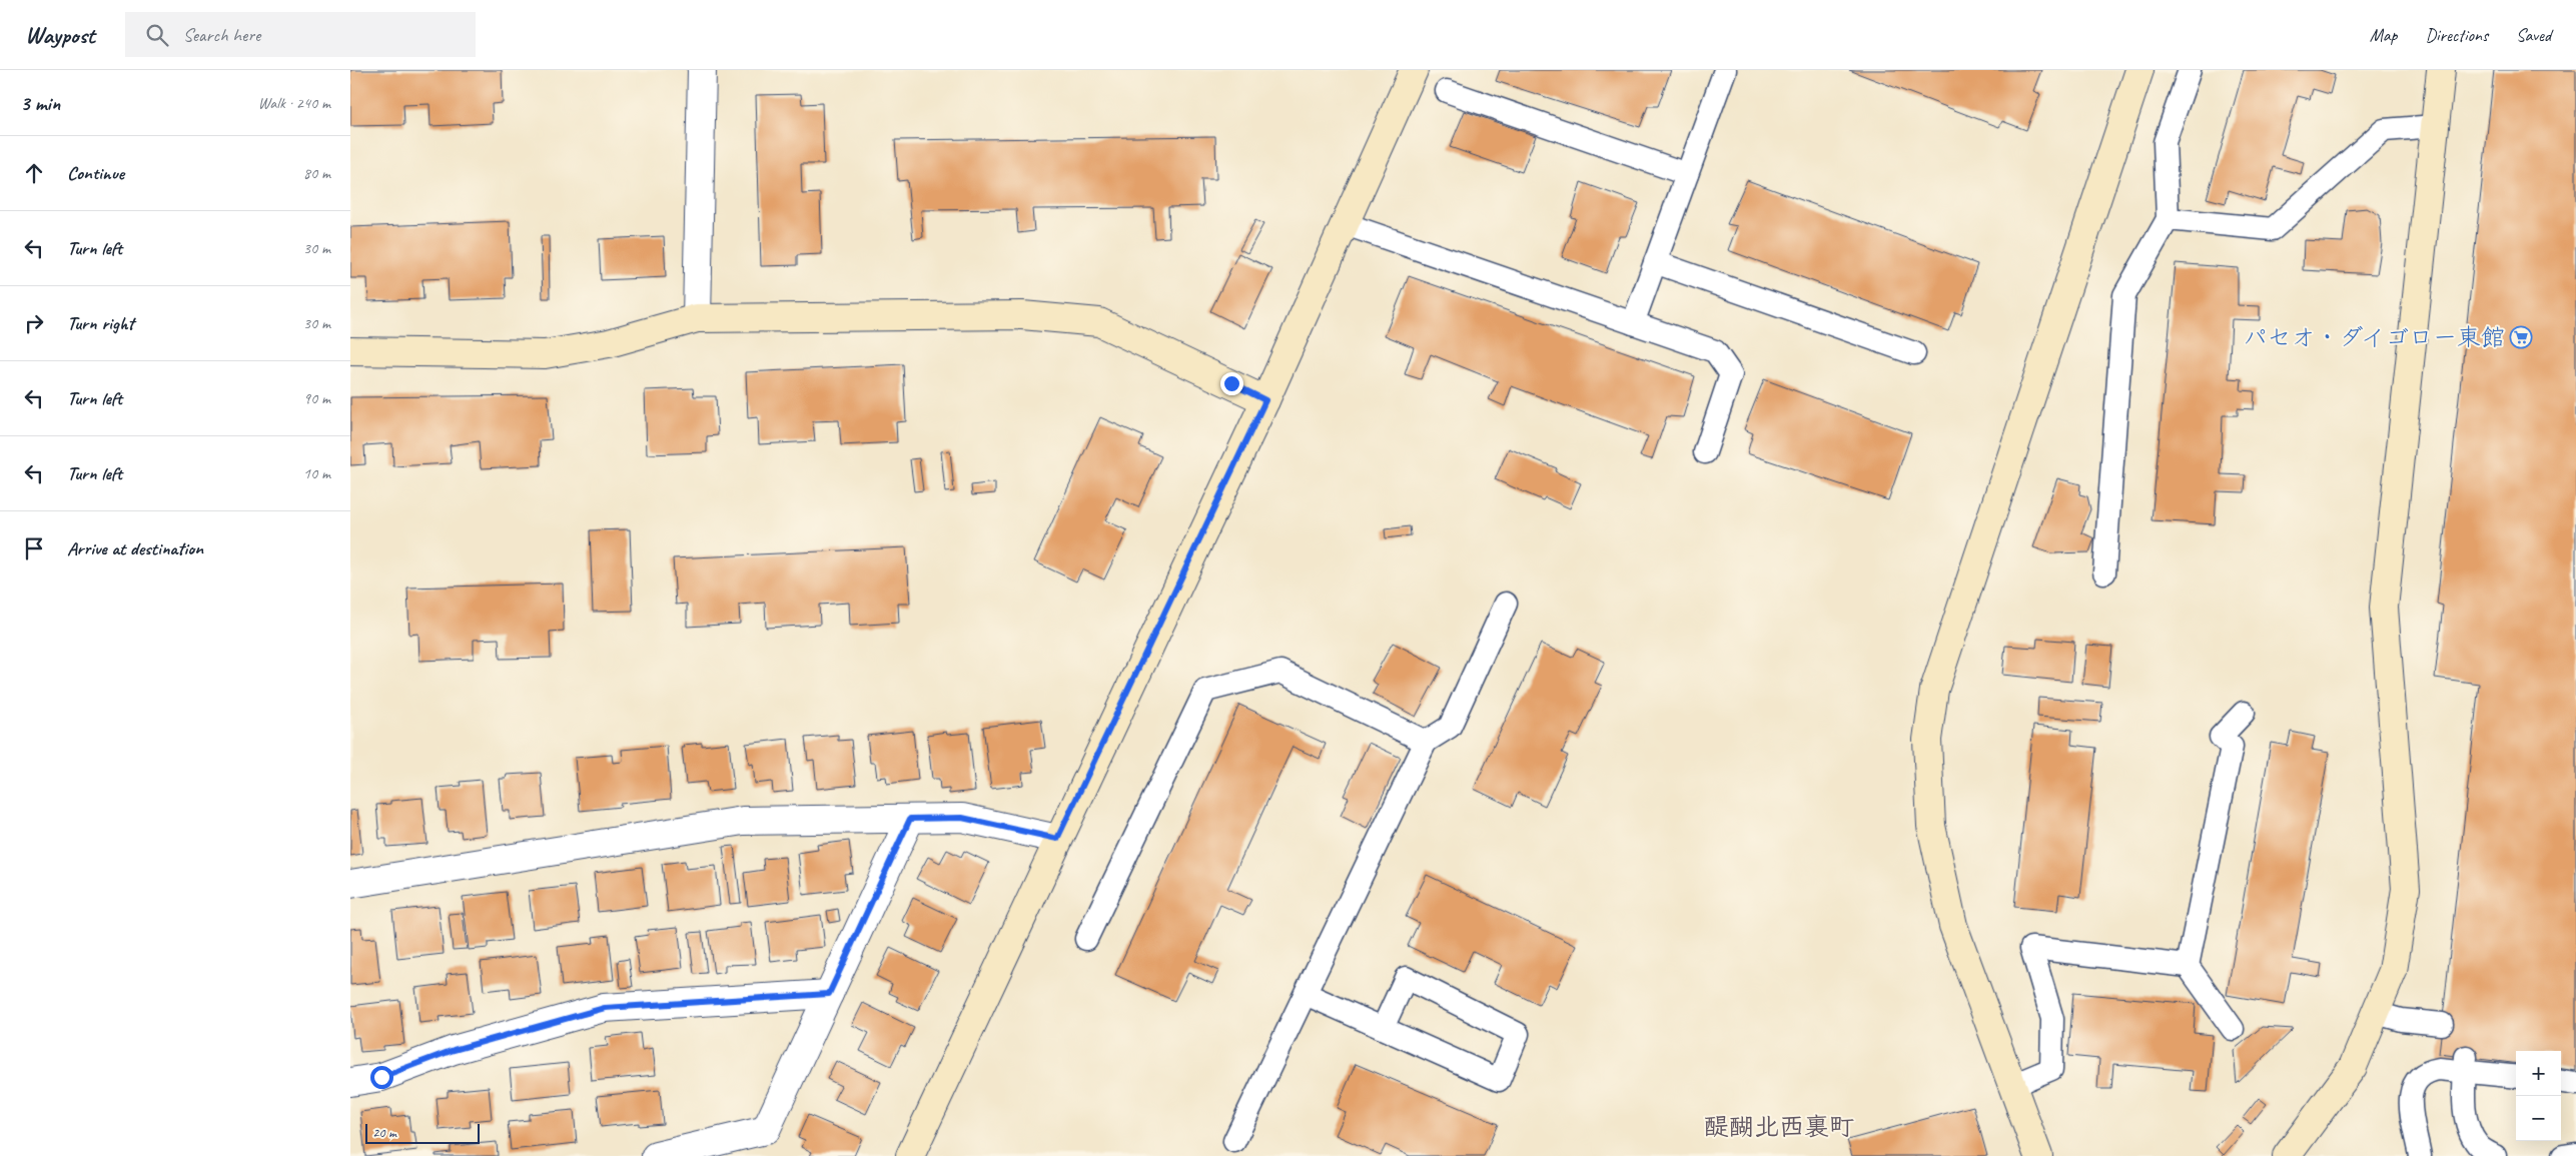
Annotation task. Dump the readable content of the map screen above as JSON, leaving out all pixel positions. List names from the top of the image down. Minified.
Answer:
{"districts":["醍醐北西裏町"],"places":{"supermarket":["パセオ・ダイゴロー東館"]},"scale_bar":"20 m","page":{"header":"Waypost","search":"Search here","nav":["Map","Directions","Saved"],"heading":["3 min","Walk · 240 m"],"list":[["Continue","80 m"],["Turn left","30 m"],["Turn right","30 m"],["Turn left","90 m"],["Turn left","10 m"],"Arrive at destination"],"map_buttons":["+","−"],"scale":"20 m"}}
